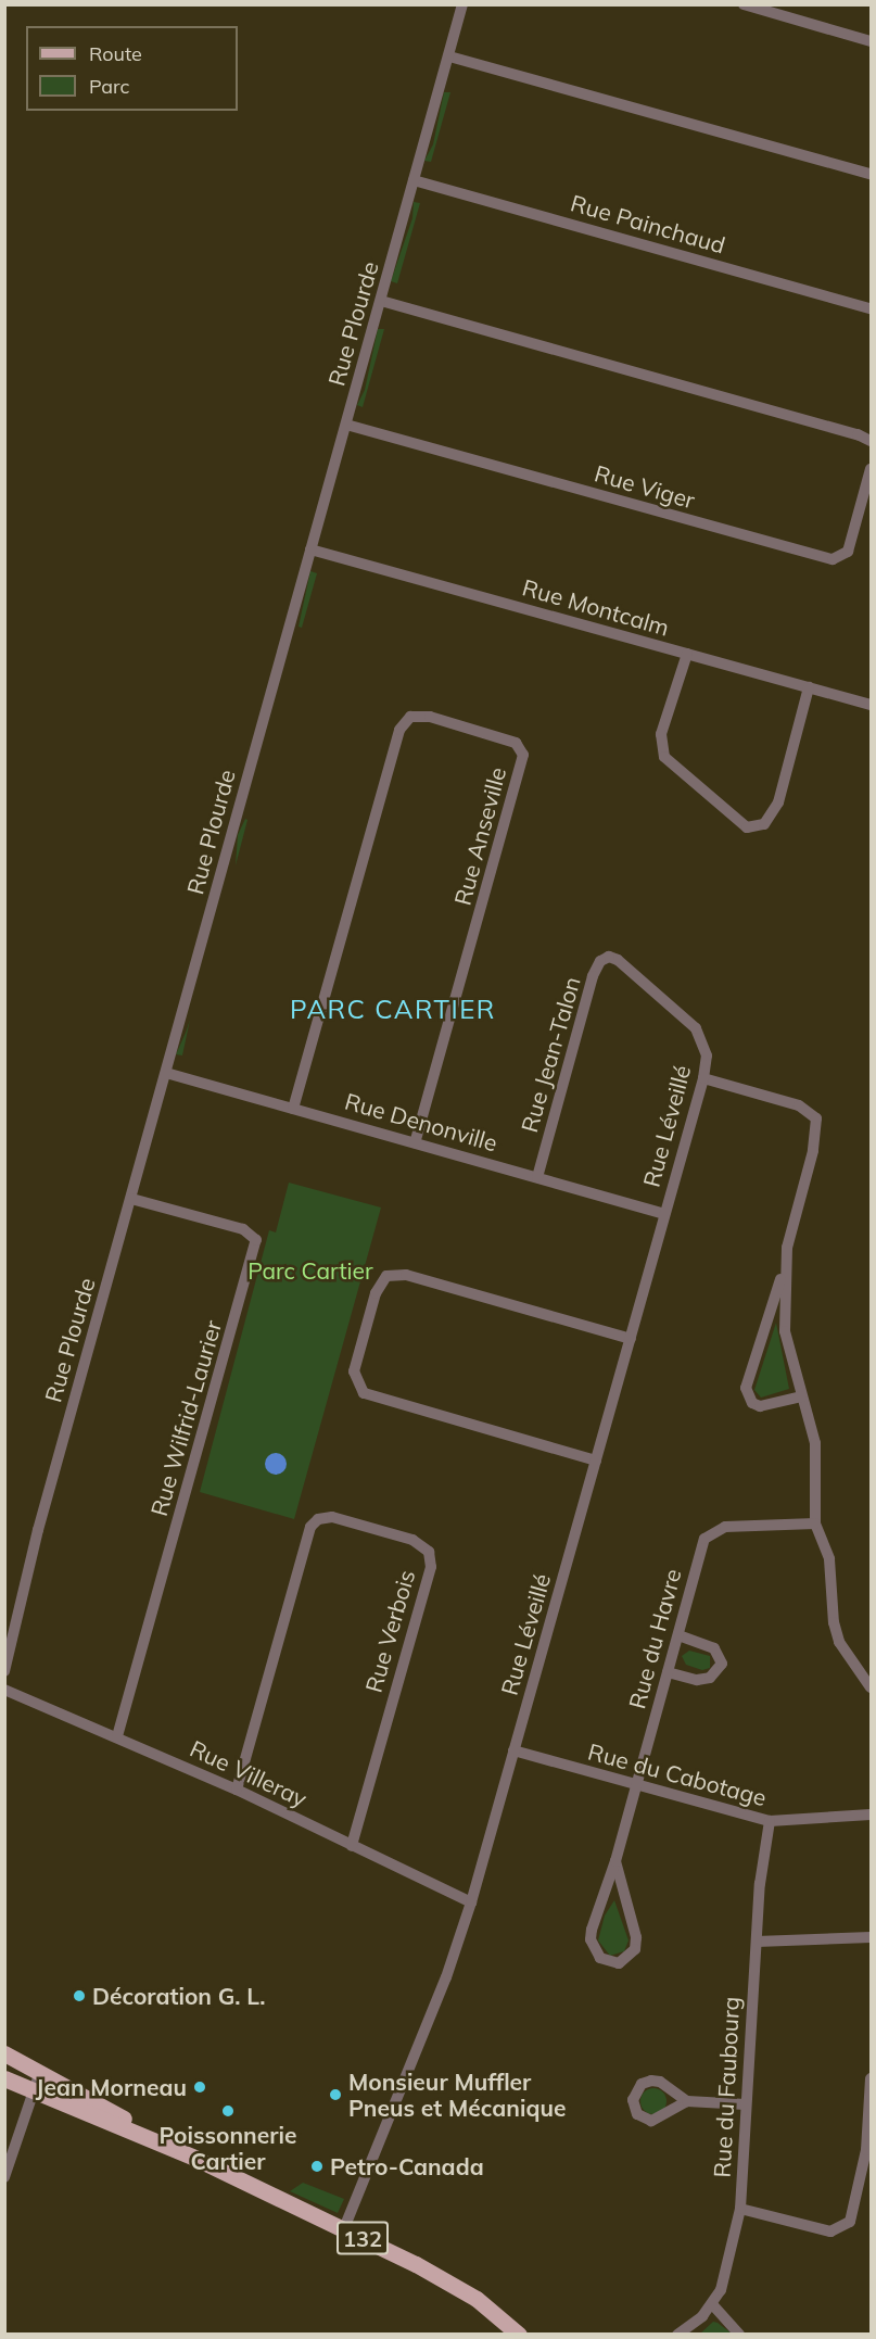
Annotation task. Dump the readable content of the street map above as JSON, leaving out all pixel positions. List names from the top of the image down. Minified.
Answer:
{"streets":{"main road":["132"],"street":["Rue Painchaud","Rue Plourde","Rue Viger","Rue Montcalm","Rue Anseville","Rue Jean-Talon","Rue Denonville","Rue Léveillé","Rue Wilfrid-Laurier","Rue Verbois","Rue du Havre","Rue Villeray","Rue du Cabotage","Rue du Faubourg"]},"crossings":[["Rue Painchaud","Rue Plourde"],["Rue Plourde","Rue Viger"],["Rue Plourde","Rue Montcalm"],["Rue Plourde","Rue Denonville"],["Rue Plourde","Rue Wilfrid-Laurier"],["Rue Anseville","Rue Denonville"],["Rue Jean-Talon","Rue Denonville"],["Rue Jean-Talon","Rue Léveillé"],["Rue Denonville","Rue Léveillé"],["Rue Léveillé","Rue Villeray"],["Rue Léveillé","Rue du Cabotage"],["Rue Léveillé","132"],["Rue Wilfrid-Laurier","Rue Villeray"],["Rue Verbois","Rue Villeray"],["Rue du Havre","Rue du Cabotage"],["Rue du Cabotage","Rue du Faubourg"]],"districts":["PARC CARTIER"],"parks":["Parc Cartier"],"places":["Décoration G. L.","Jean Morneau","Monsieur Muffler Pneus et Mécanique","Poissonnerie Cartier","Petro-Canada"],"legend":["Route","Parc"]}
